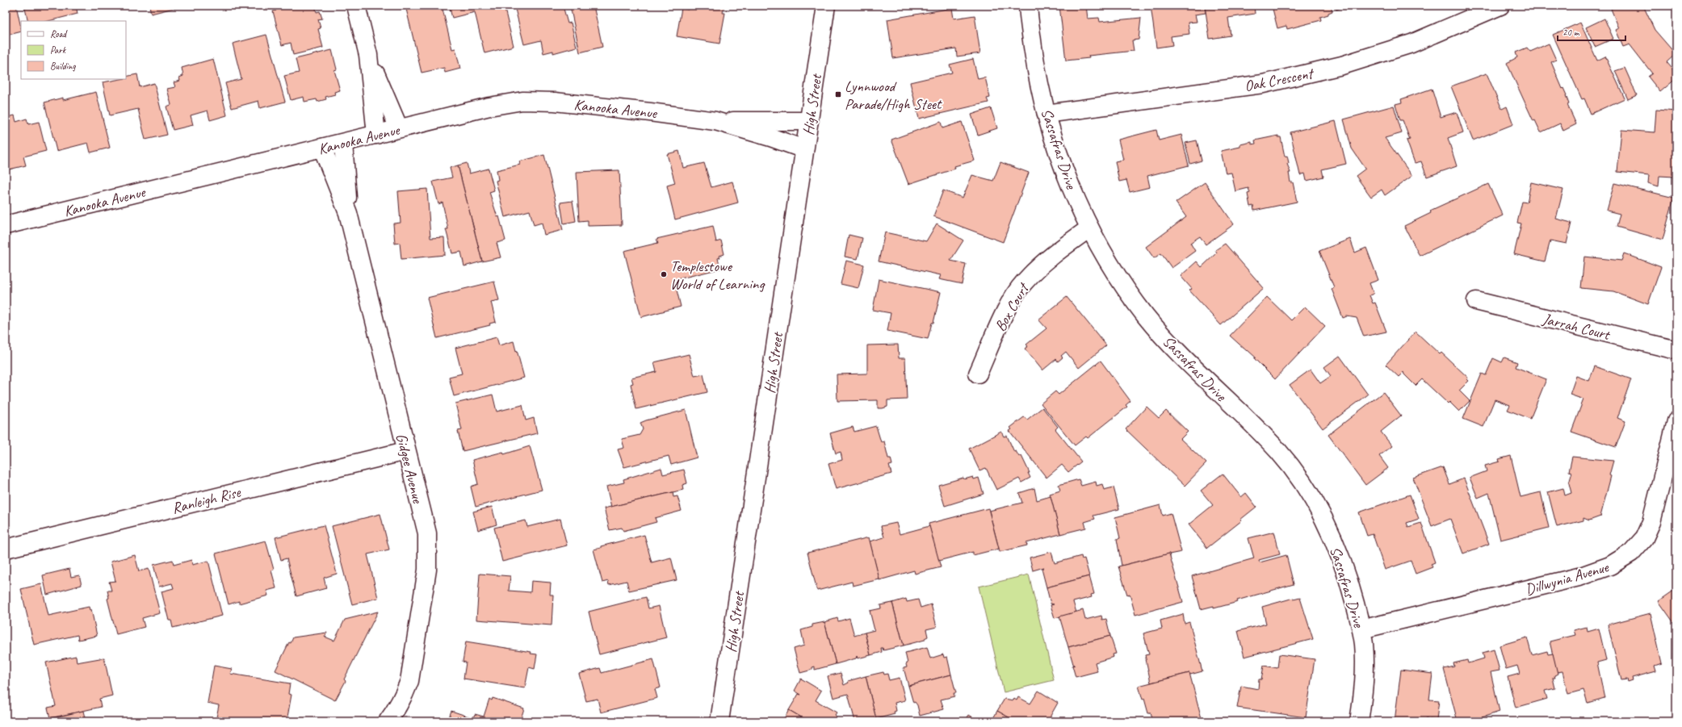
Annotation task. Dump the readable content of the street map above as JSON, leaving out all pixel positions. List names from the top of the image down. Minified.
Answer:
{"streets":{"street":["Oak Crescent","High Street","Kanooka Avenue","Sassafras Drive","Box Court","Jarrah Court","Gidgee Avenue","Ranleigh Rise","Dillwynia Avenue"]},"crossings":[["Oak Crescent","Sassafras Drive"],["High Street","Kanooka Avenue"],["Kanooka Avenue","Gidgee Avenue"],["Sassafras Drive","Box Court"],["Sassafras Drive","Dillwynia Avenue"],["Gidgee Avenue","Ranleigh Rise"]],"places":{"transit":["Lynnwood Parade/High Steet"],"other":["Templestowe World of Learning"]},"legend":["Road","Park","Building"],"scale_bar":"20 m"}
